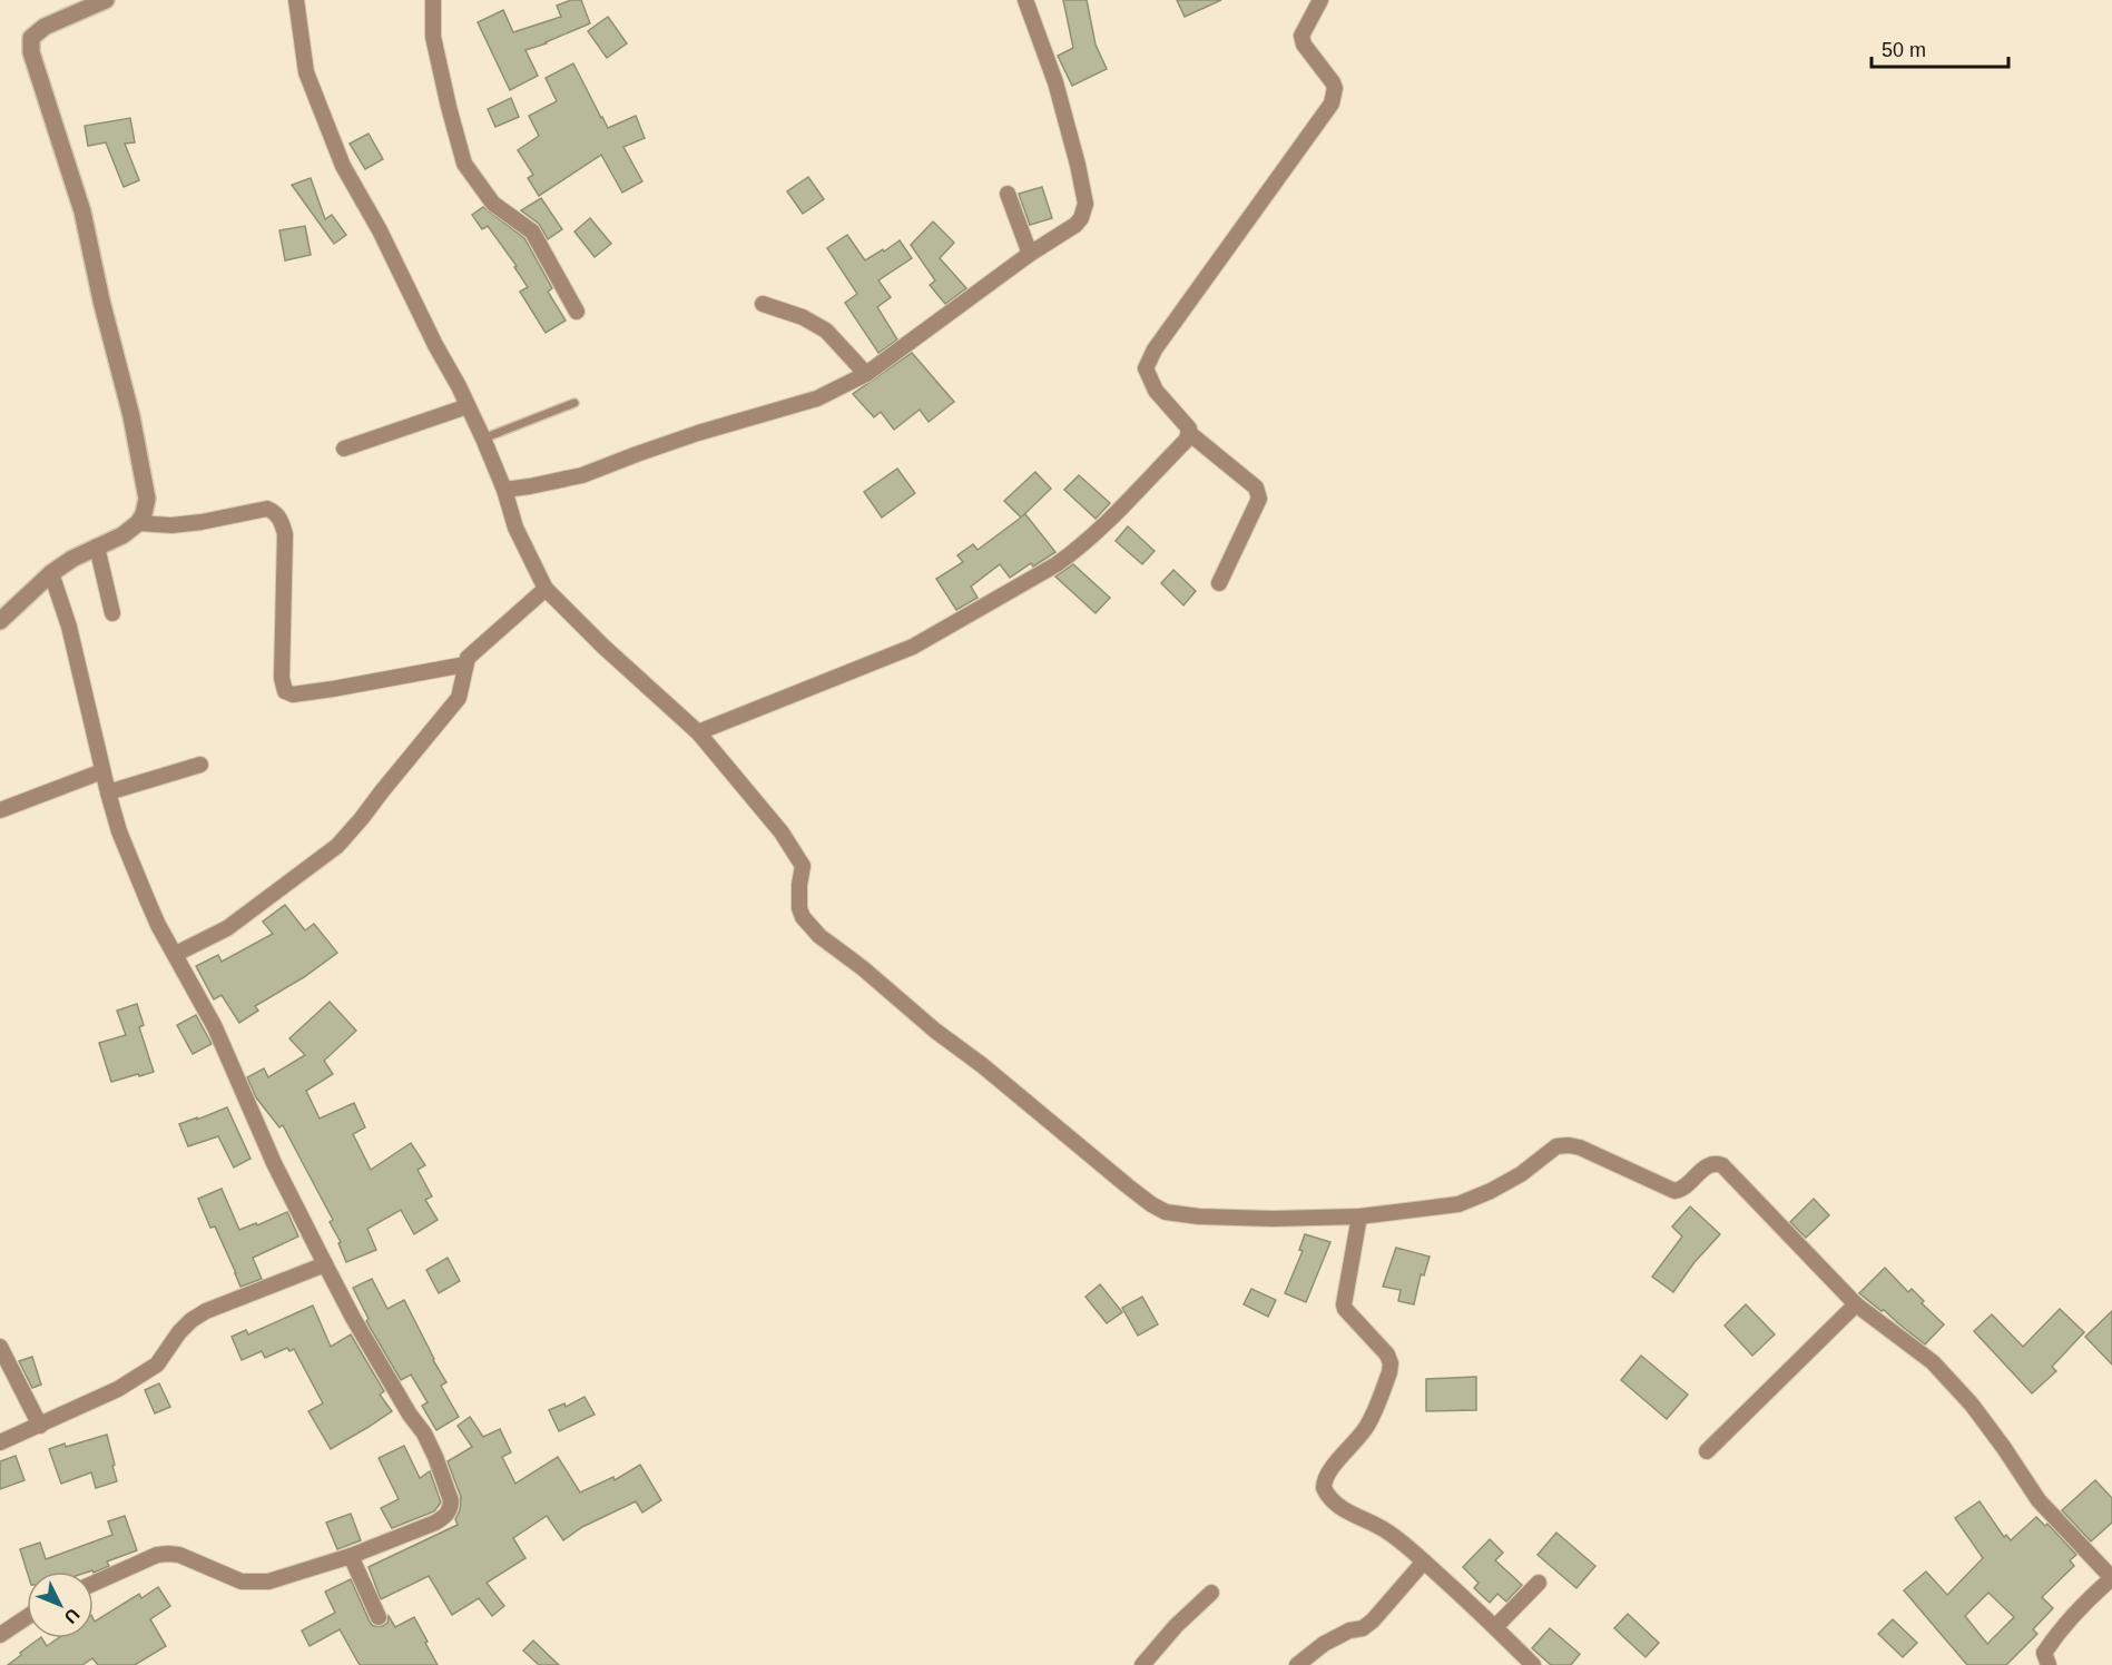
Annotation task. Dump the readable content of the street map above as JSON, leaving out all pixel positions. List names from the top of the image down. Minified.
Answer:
{"scale_bar":"50 m","north":"bottom right"}
